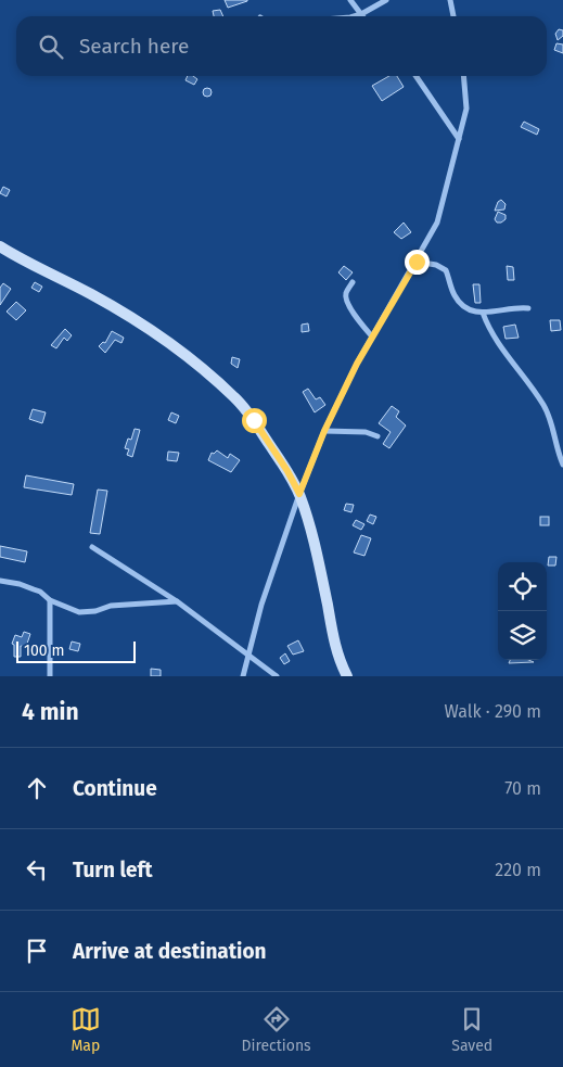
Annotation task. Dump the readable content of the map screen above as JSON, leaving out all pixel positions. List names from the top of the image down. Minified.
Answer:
{"scale_bar":"100 m","page":{"search":"Search here","scale":"100 m","heading":["4 min","Walk · 290 m"],"list":[["Continue","70 m"],["Turn left","220 m"],"Arrive at destination"],"nav":["Map","Directions","Saved"]}}
